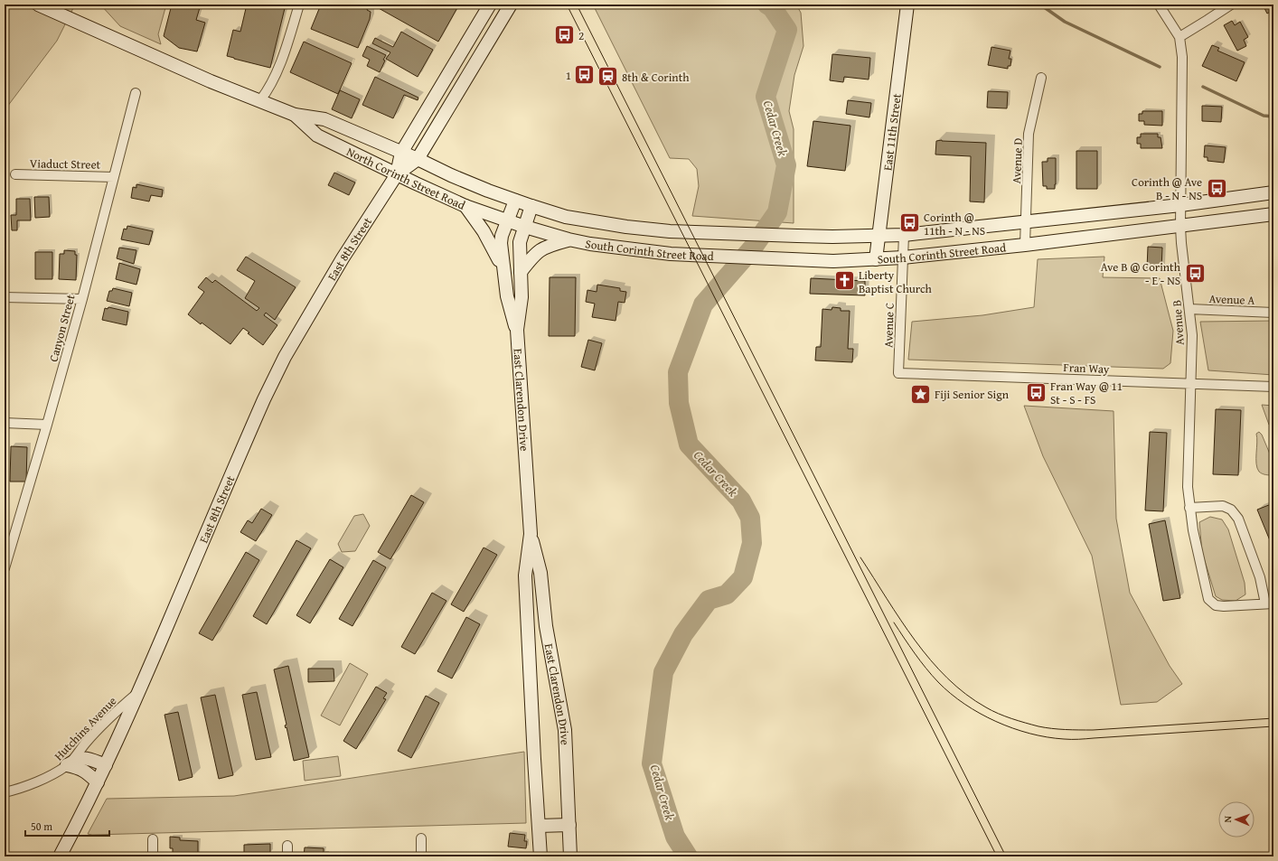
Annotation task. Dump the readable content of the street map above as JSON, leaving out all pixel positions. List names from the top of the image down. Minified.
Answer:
{"streets":{"main road":["East 11th Street","North Corinth Street Road","East 8th Street","South Corinth Street Road","East Clarendon Drive"],"street":["Avenue D","Viaduct Street","Avenue A","Avenue B","Avenue C","Canyon Street","Fran Way","Hutchins Avenue"]},"crossings":[["East 11th Street","South Corinth Street Road"],["Avenue D","South Corinth Street Road"],["Viaduct Street","Canyon Street"],["North Corinth Street Road","East 8th Street"],["North Corinth Street Road","South Corinth Street Road"],["North Corinth Street Road","East Clarendon Drive"],["East 8th Street","Hutchins Avenue"],["South Corinth Street Road","Avenue B"],["South Corinth Street Road","Avenue C"],["South Corinth Street Road","East Clarendon Drive"],["Avenue A","Avenue B"],["Avenue B","Fran Way"],["Avenue C","Fran Way"]],"water":["Cedar Creek"],"places":{"bus stop":["2","1","Corinth @ Ave B - N - NS","Corinth @ 11th - N - NS","Ave B @ Corinth - E - NS","Fran Way @ 11 St - S - FS"],"station":["8th & Corinth"],"church":["Liberty Baptist Church"],"place":["Fiji Senior Sign"]},"scale_bar":"50 m","north":"left"}
